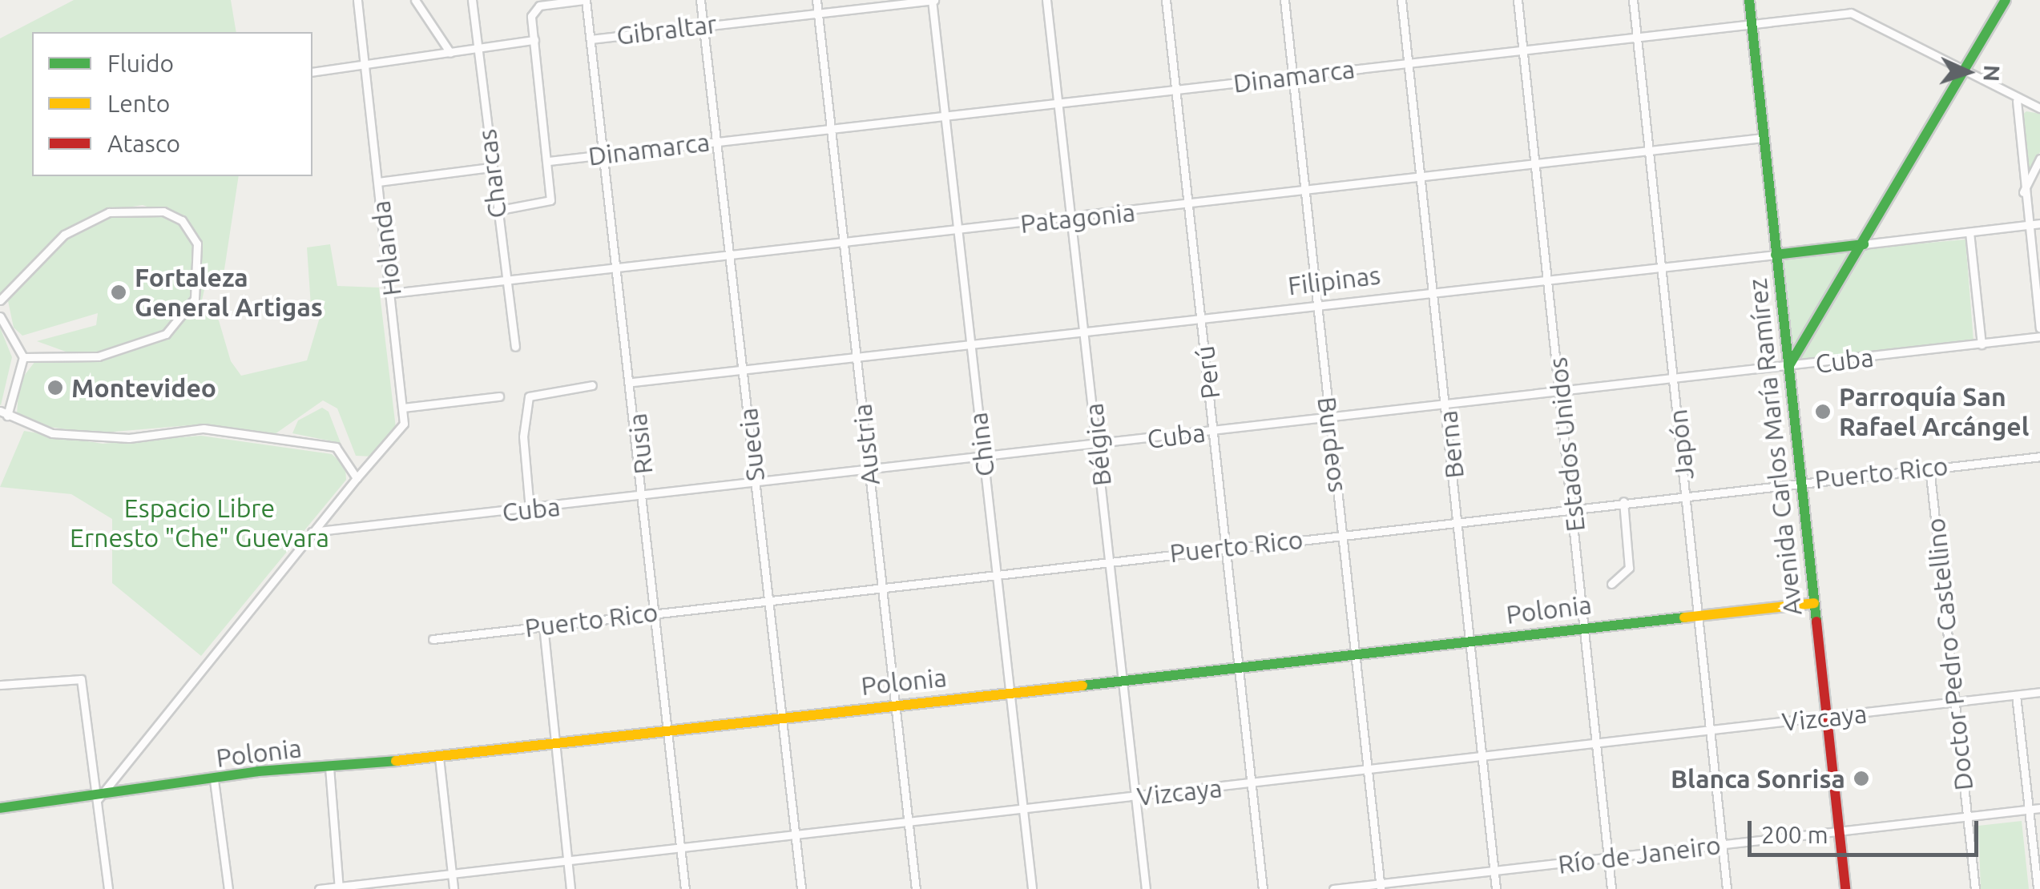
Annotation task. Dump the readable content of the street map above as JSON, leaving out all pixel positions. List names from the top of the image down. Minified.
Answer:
{"streets":{"street":["Gibraltar","Dinamarca","Charcas","Patagonia","Holanda","Filipinas","Cuba","Perú","Rusia","Suecia","Austria","China","Bélgica","Burdeos","Berna","Estados Unidos","Japón","Avenida Carlos María Ramírez","Puerto Rico","Polonia","Doctor Pedro Castellino","Vizcaya","Río de Janeiro"]},"crossings":[["Gibraltar","Rusia"],["Gibraltar","Suecia"],["Gibraltar","Austria"],["Gibraltar","China"],["Dinamarca","Perú"],["Dinamarca","Rusia"],["Dinamarca","Suecia"],["Dinamarca","Austria"],["Dinamarca","China"],["Dinamarca","Bélgica"],["Dinamarca","Burdeos"],["Dinamarca","Berna"],["Dinamarca","Estados Unidos"],["Dinamarca","Japón"],["Dinamarca","Avenida Carlos María Ramírez"],["Charcas","Patagonia"],["Patagonia","Holanda"],["Patagonia","Perú"],["Patagonia","Rusia"],["Patagonia","Suecia"],["Patagonia","Austria"],["Patagonia","China"],["Patagonia","Bélgica"],["Patagonia","Burdeos"],["Patagonia","Berna"],["Patagonia","Estados Unidos"],["Patagonia","Japón"],["Patagonia","Avenida Carlos María Ramírez"],["Holanda","Cuba"],["Holanda","Polonia"],["Filipinas","Perú"],["Filipinas","Rusia"],["Filipinas","Suecia"],["Filipinas","Austria"],["Filipinas","China"],["Filipinas","Bélgica"],["Filipinas","Burdeos"],["Filipinas","Berna"],["Filipinas","Estados Unidos"],["Filipinas","Japón"],["Filipinas","Avenida Carlos María Ramírez"],["Cuba","Perú"],["Cuba","Rusia"],["Cuba","Suecia"],["Cuba","Austria"],["Cuba","China"],["Cuba","Bélgica"],["Cuba","Burdeos"],["Cuba","Berna"],["Cuba","Estados Unidos"],["Cuba","Japón"],["Cuba","Avenida Carlos María Ramírez"],["Perú","Puerto Rico"],["Perú","Polonia"],["Perú","Vizcaya"],["Rusia","Puerto Rico"],["Rusia","Polonia"],["Rusia","Vizcaya"],["Suecia","Puerto Rico"],["Suecia","Polonia"],["Suecia","Vizcaya"],["Austria","Puerto Rico"],["Austria","Polonia"],["Austria","Vizcaya"],["China","Puerto Rico"],["China","Polonia"],["China","Vizcaya"],["Bélgica","Puerto Rico"],["Bélgica","Polonia"],["Bélgica","Vizcaya"],["Burdeos","Puerto Rico"],["Burdeos","Polonia"],["Burdeos","Vizcaya"],["Burdeos","Río de Janeiro"],["Berna","Puerto Rico"],["Berna","Polonia"],["Berna","Vizcaya"],["Berna","Río de Janeiro"],["Estados Unidos","Puerto Rico"],["Estados Unidos","Polonia"],["Estados Unidos","Vizcaya"],["Estados Unidos","Río de Janeiro"],["Japón","Puerto Rico"],["Japón","Polonia"],["Japón","Vizcaya"],["Japón","Río de Janeiro"],["Avenida Carlos María Ramírez","Puerto Rico"],["Avenida Carlos María Ramírez","Polonia"],["Avenida Carlos María Ramírez","Vizcaya"],["Avenida Carlos María Ramírez","Río de Janeiro"],["Puerto Rico","Doctor Pedro Castellino"],["Doctor Pedro Castellino","Vizcaya"],["Doctor Pedro Castellino","Río de Janeiro"]],"parks":["Espacio Libre Ernesto \"Che\" Guevara"],"places":["Fortaleza General Artigas","Montevideo","Parroquía San Rafael Arcángel","Blanca Sonrisa"],"legend":["Fluido","Lento","Atasco"],"scale_bar":"200 m","north":"right"}
